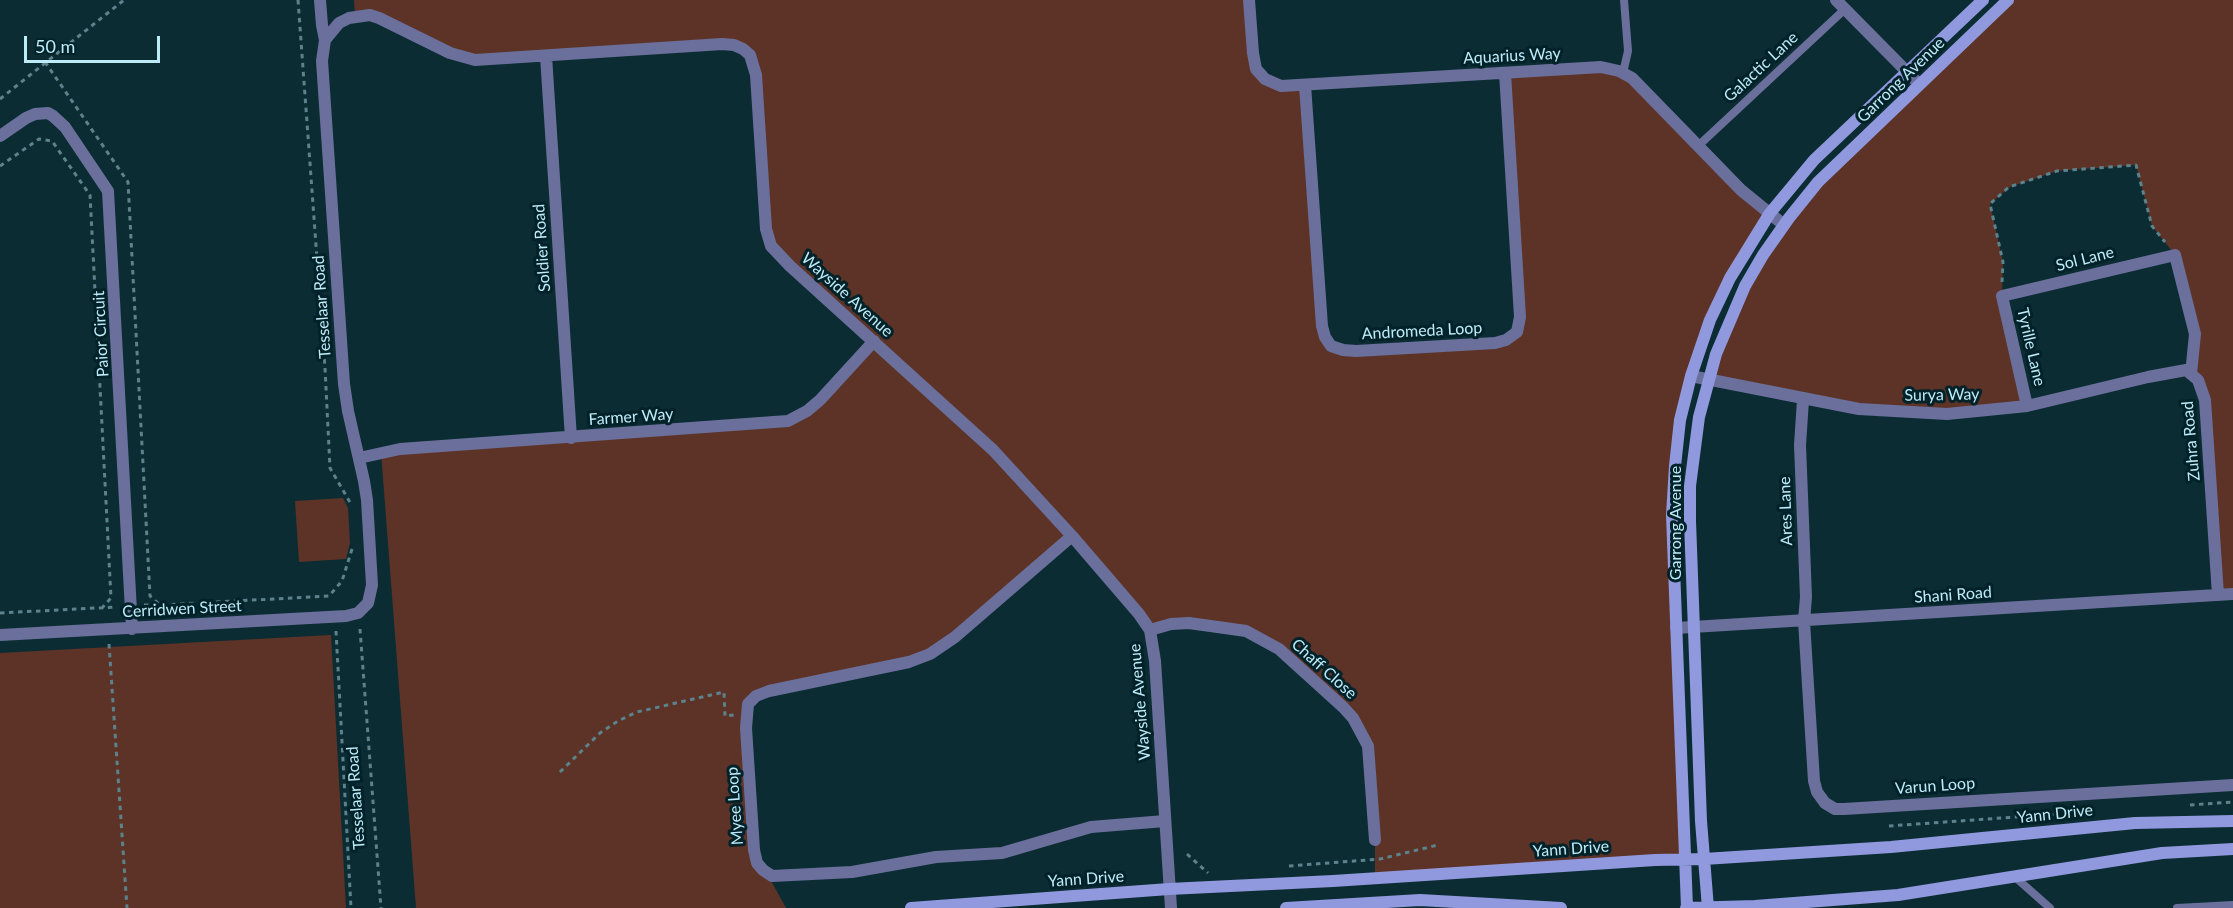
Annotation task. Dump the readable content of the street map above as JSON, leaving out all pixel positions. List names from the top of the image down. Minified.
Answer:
{"streets":{"street":["Aquarius Way","Garrong Avenue","Soldier Road","Sol Lane","Wayside Avenue","Tesselaar Road","Andromeda Loop","Paior Circuit","Tyrille Lane","Surya Way","Farmer Way","Zuhra Road","Ares Lane","Shani Road","Cerridwen Street","Chaff Close","Varun Loop","Myee Loop","Yann Drive"],"lane":["Galactic Lane"]},"crossings":[["Aquarius Way","Galactic Lane"],["Aquarius Way","Garrong Avenue"],["Aquarius Way","Andromeda Loop"],["Garrong Avenue","Surya Way"],["Garrong Avenue","Shani Road"],["Garrong Avenue","Yann Drive"],["Soldier Road","Wayside Avenue"],["Soldier Road","Farmer Way"],["Sol Lane","Tyrille Lane"],["Wayside Avenue","Tesselaar Road"],["Wayside Avenue","Farmer Way"],["Wayside Avenue","Chaff Close"],["Wayside Avenue","Myee Loop"],["Wayside Avenue","Yann Drive"],["Tesselaar Road","Farmer Way"],["Tesselaar Road","Cerridwen Street"],["Paior Circuit","Cerridwen Street"],["Tyrille Lane","Surya Way"],["Surya Way","Zuhra Road"],["Surya Way","Ares Lane"],["Zuhra Road","Shani Road"],["Ares Lane","Shani Road"],["Ares Lane","Varun Loop"],["Shani Road","Varun Loop"]],"scale_bar":"50 m"}
